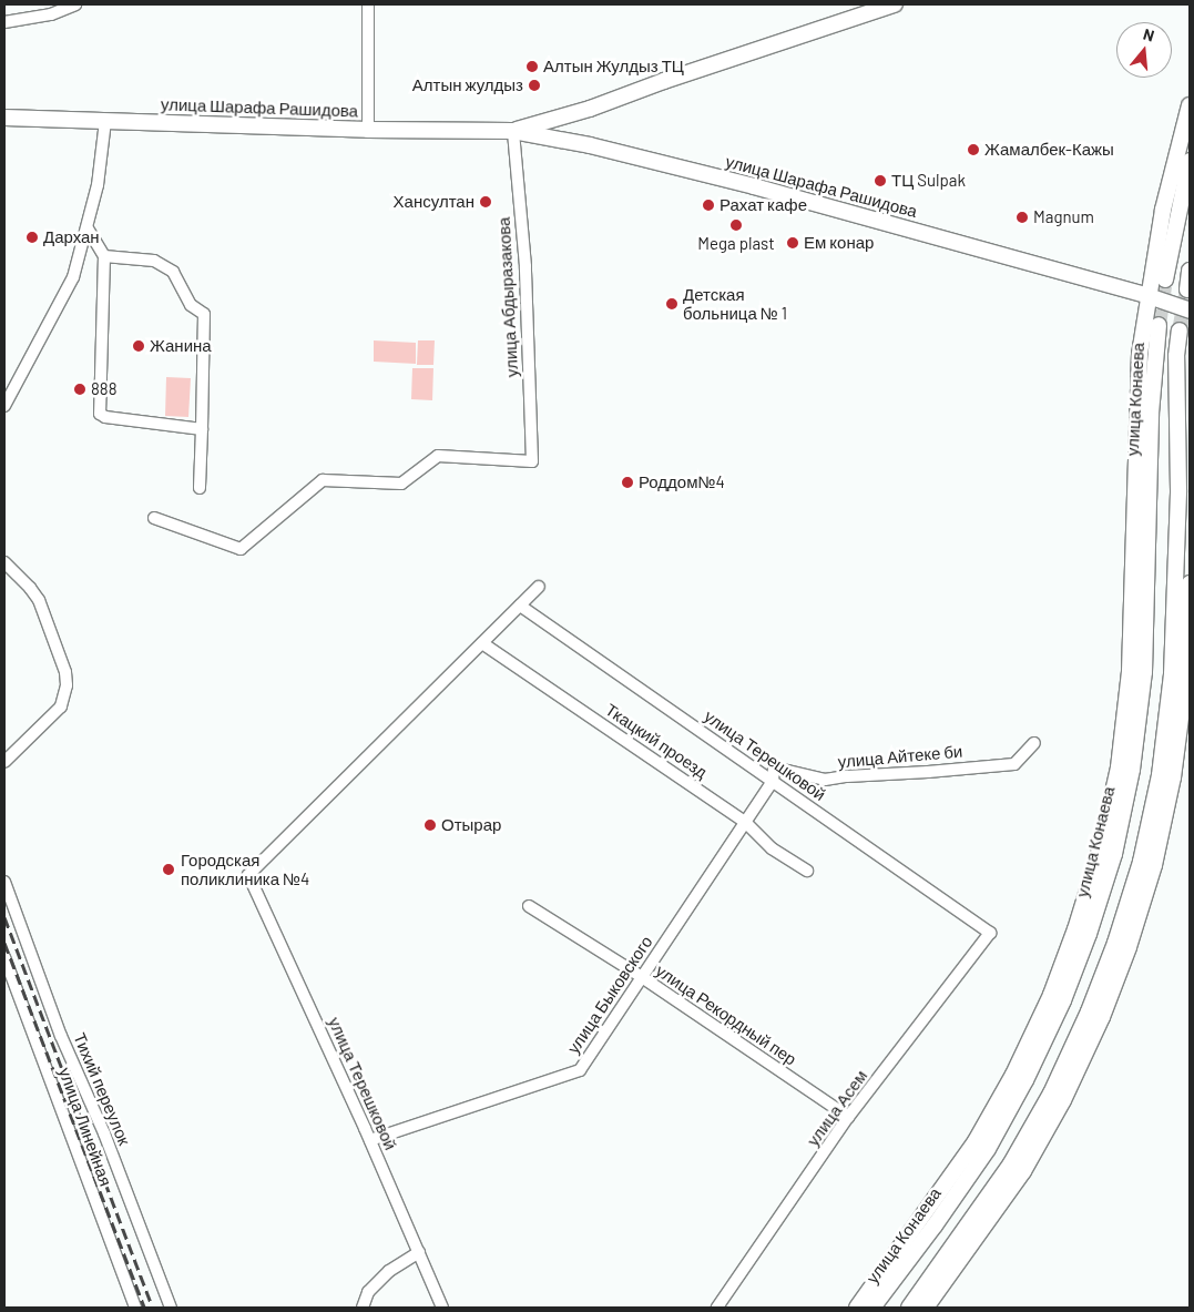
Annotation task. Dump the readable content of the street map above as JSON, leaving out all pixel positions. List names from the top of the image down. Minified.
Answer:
{"streets":{"main road":["улица Шарафа Рашидова","улица Конаева"],"street":["улица Абдыразакова","Ткацкий проезд","улица Терешковой","улица Айтеке би","улица Быковского","улица Рекордный пер","Тихий переулок","улица Асем","улица Линейная"]},"crossings":[["улица Шарафа Рашидова","улица Абдыразакова"],["Ткацкий проезд","улица Терешковой"],["Ткацкий проезд","улица Быковского"],["улица Терешковой","улица Айтеке би"],["улица Терешковой","улица Быковского"],["улица Терешковой","улица Асем"],["улица Айтеке би","улица Быковского"],["улица Быковского","улица Рекордный пер"],["улица Рекордный пер","улица Асем"]],"places":["Алтын Жулдыз ТЦ","Алтын жулдыз","Жамалбек-Кажы","ТЦ Sulpak","Хансултан","Рахат кафе","Magnum","Mega plast","Дархан","Ем конар","Детская больница № 1","Жанина","888","Роддом№4","Отырар","Городская поликлиника №4"],"north":"top"}
